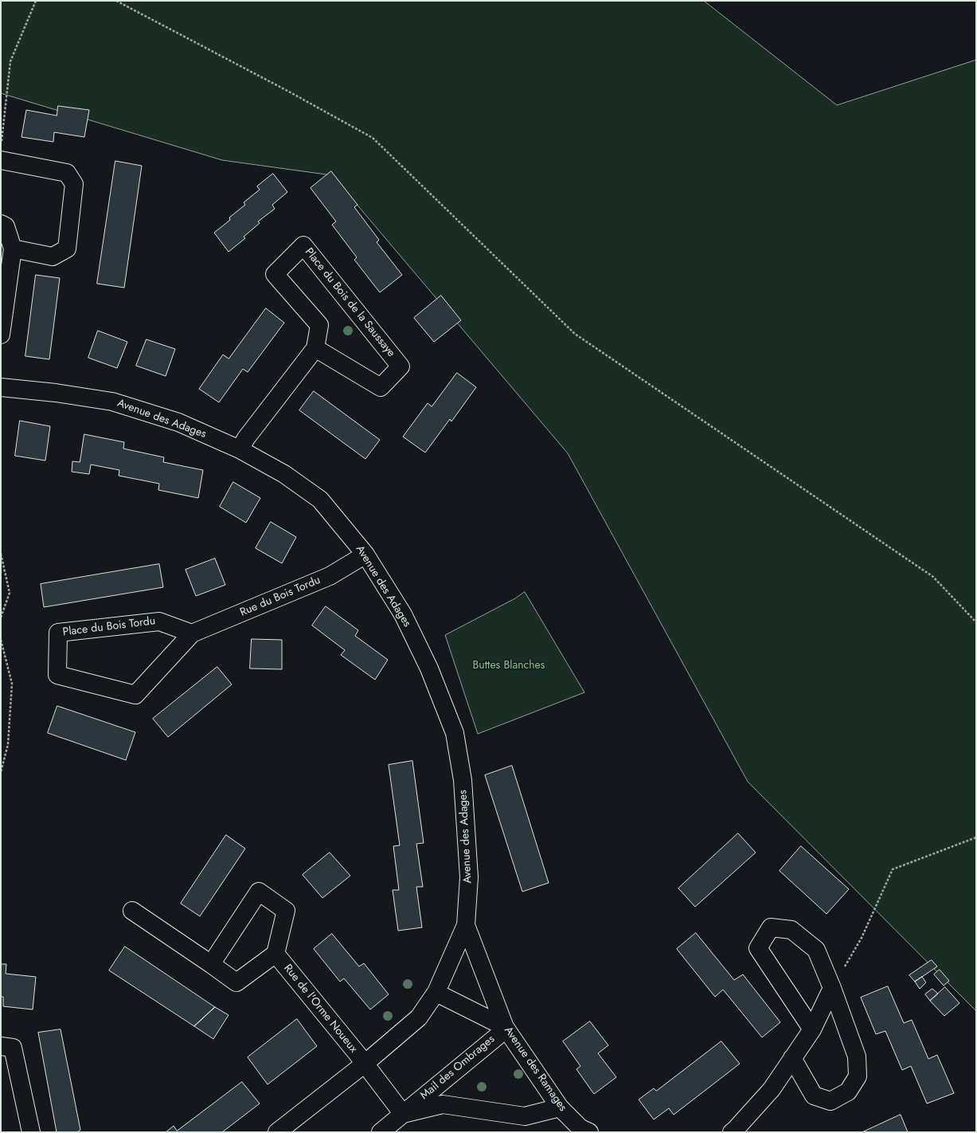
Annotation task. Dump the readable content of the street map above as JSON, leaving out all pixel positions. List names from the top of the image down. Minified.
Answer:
{"streets":{"street":["Place du Bois de la Saussaye","Avenue des Adages","Rue du Bois Tordu","Place du Bois Tordu","Rue de l'Orme Noueux","Mail des Ombrages","Avenue des Ramages"]},"crossings":[["Avenue des Adages","Rue du Bois Tordu"],["Avenue des Adages","Avenue des Ramages"],["Rue du Bois Tordu","Place du Bois Tordu"],["Rue de l'Orme Noueux","Mail des Ombrages"],["Mail des Ombrages","Avenue des Ramages"]],"parks":["Buttes Blanches"]}
